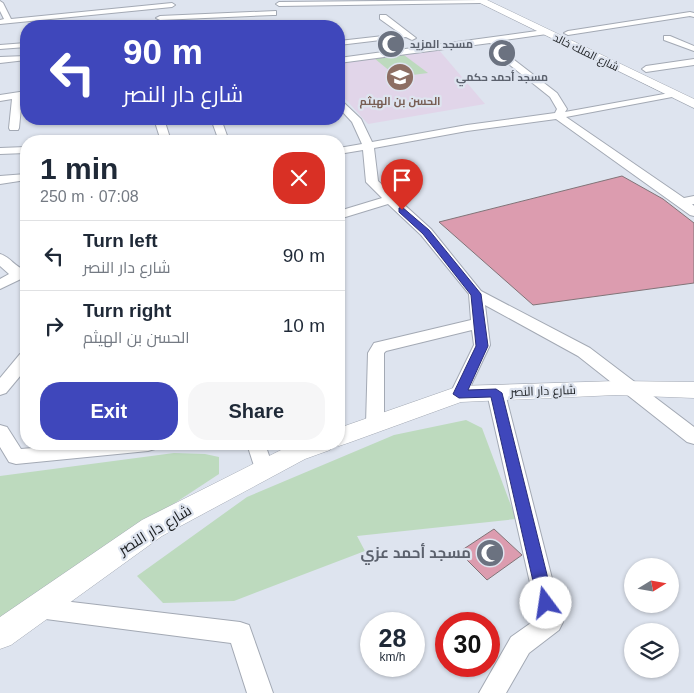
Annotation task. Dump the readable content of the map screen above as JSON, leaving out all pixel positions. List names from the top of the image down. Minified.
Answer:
{"streets":{"main road":["شارع الملك خالد"],"street":["شارع دار النصر"]},"places":{"mosque":["مسجد المزيد","مسجد أحمد حكمي","مسجد أحمد عزي"],"school or university":["الحسن بن الهيثم"]},"north":"right","page":{"turn":["90 m","شارع دار النصر"],"heading":["1 min","250 m · 07:08"],"list":[{"name":"Turn left","note":"شارع دار النصر","value":"90 m"},{"name":"Turn right","note":"الحسن بن الهيثم","value":"10 m"}],"buttons":["Exit","Share"],"speed":"28 km/h","limit":"30"}}
